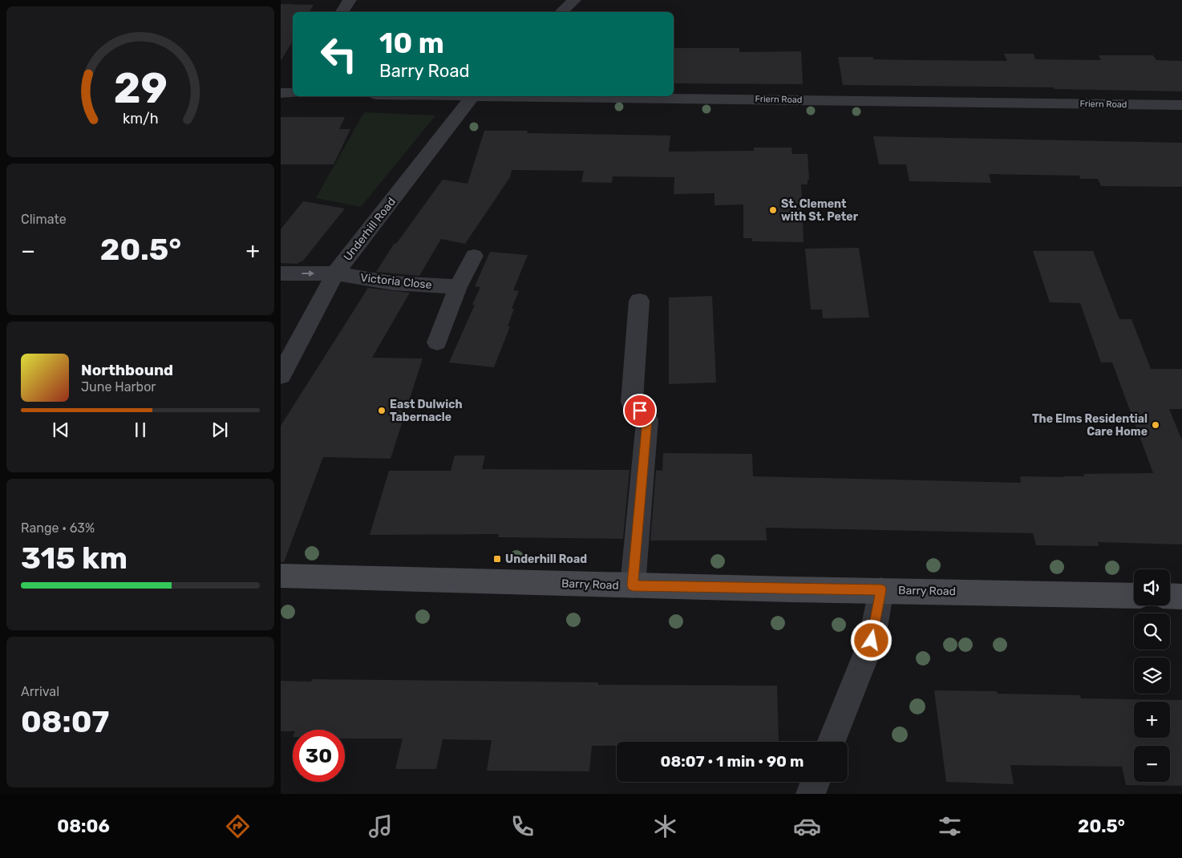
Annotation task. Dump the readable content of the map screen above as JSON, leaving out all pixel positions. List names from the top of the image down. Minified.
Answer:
{"streets":{"main road":["Barry Road"],"street":["Friern Road","Underhill Road","Victoria Close"]},"crossings":[["Underhill Road","Victoria Close"]],"places":{"other":["St. Clement with St. Peter","East Dulwich Tabernacle","The Elms Residential Care Home"],"transit":["Underhill Road"]},"page":{"turn":["10 m","Barry Road"],"tile":["Climate",["Range · 63%","315 km"],["Arrival","08:07"]],"heat":["−","20.5°","+"],"song":["Northbound","June Harbor"],"map_buttons":["+","−"],"limit":"30","trip":"08:07 · 1 min · 90 m","tabs":["08:06","20.5°"],"gauge":["29","km/h"]}}
